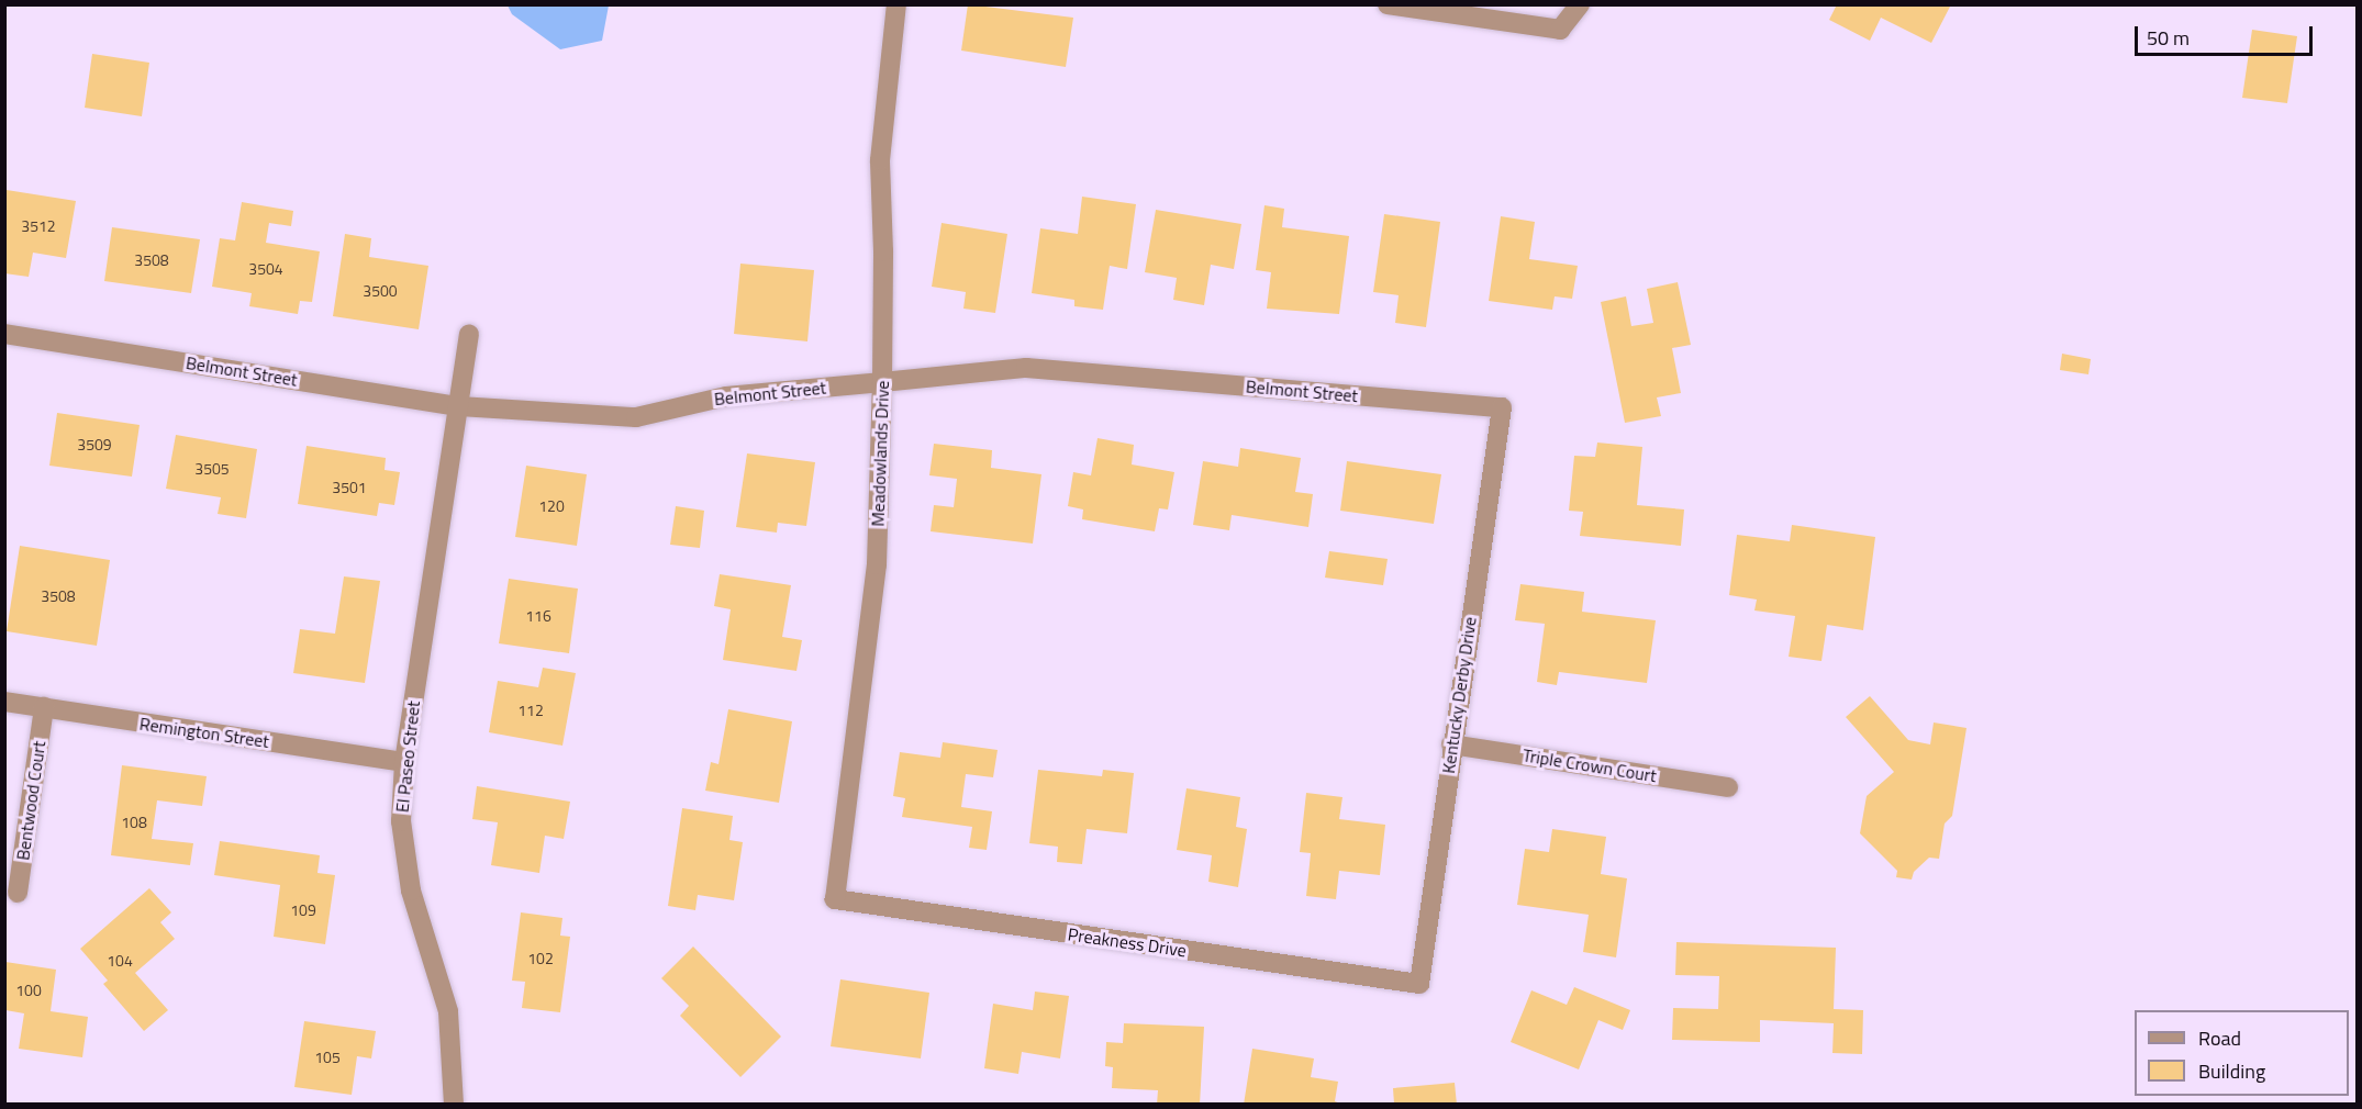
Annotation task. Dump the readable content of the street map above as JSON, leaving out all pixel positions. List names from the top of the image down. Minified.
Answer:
{"streets":{"street":["Belmont Street","Meadowlands Drive","Kentucky Derby Drive","Remington Street","El Paseo Street","Triple Crown Court","Bentwood Court","Preakness Drive"]},"crossings":[["Belmont Street","Meadowlands Drive"],["Belmont Street","Kentucky Derby Drive"],["Belmont Street","El Paseo Street"],["Meadowlands Drive","Preakness Drive"],["Kentucky Derby Drive","Triple Crown Court"],["Kentucky Derby Drive","Preakness Drive"],["Remington Street","El Paseo Street"],["Remington Street","Bentwood Court"]],"house_numbers":["3512","3508","3504","3500","3509","3505","3501","120","3508","116","112","108","109","102","104","100","105"],"legend":["Road","Building"],"scale_bar":"50 m"}
